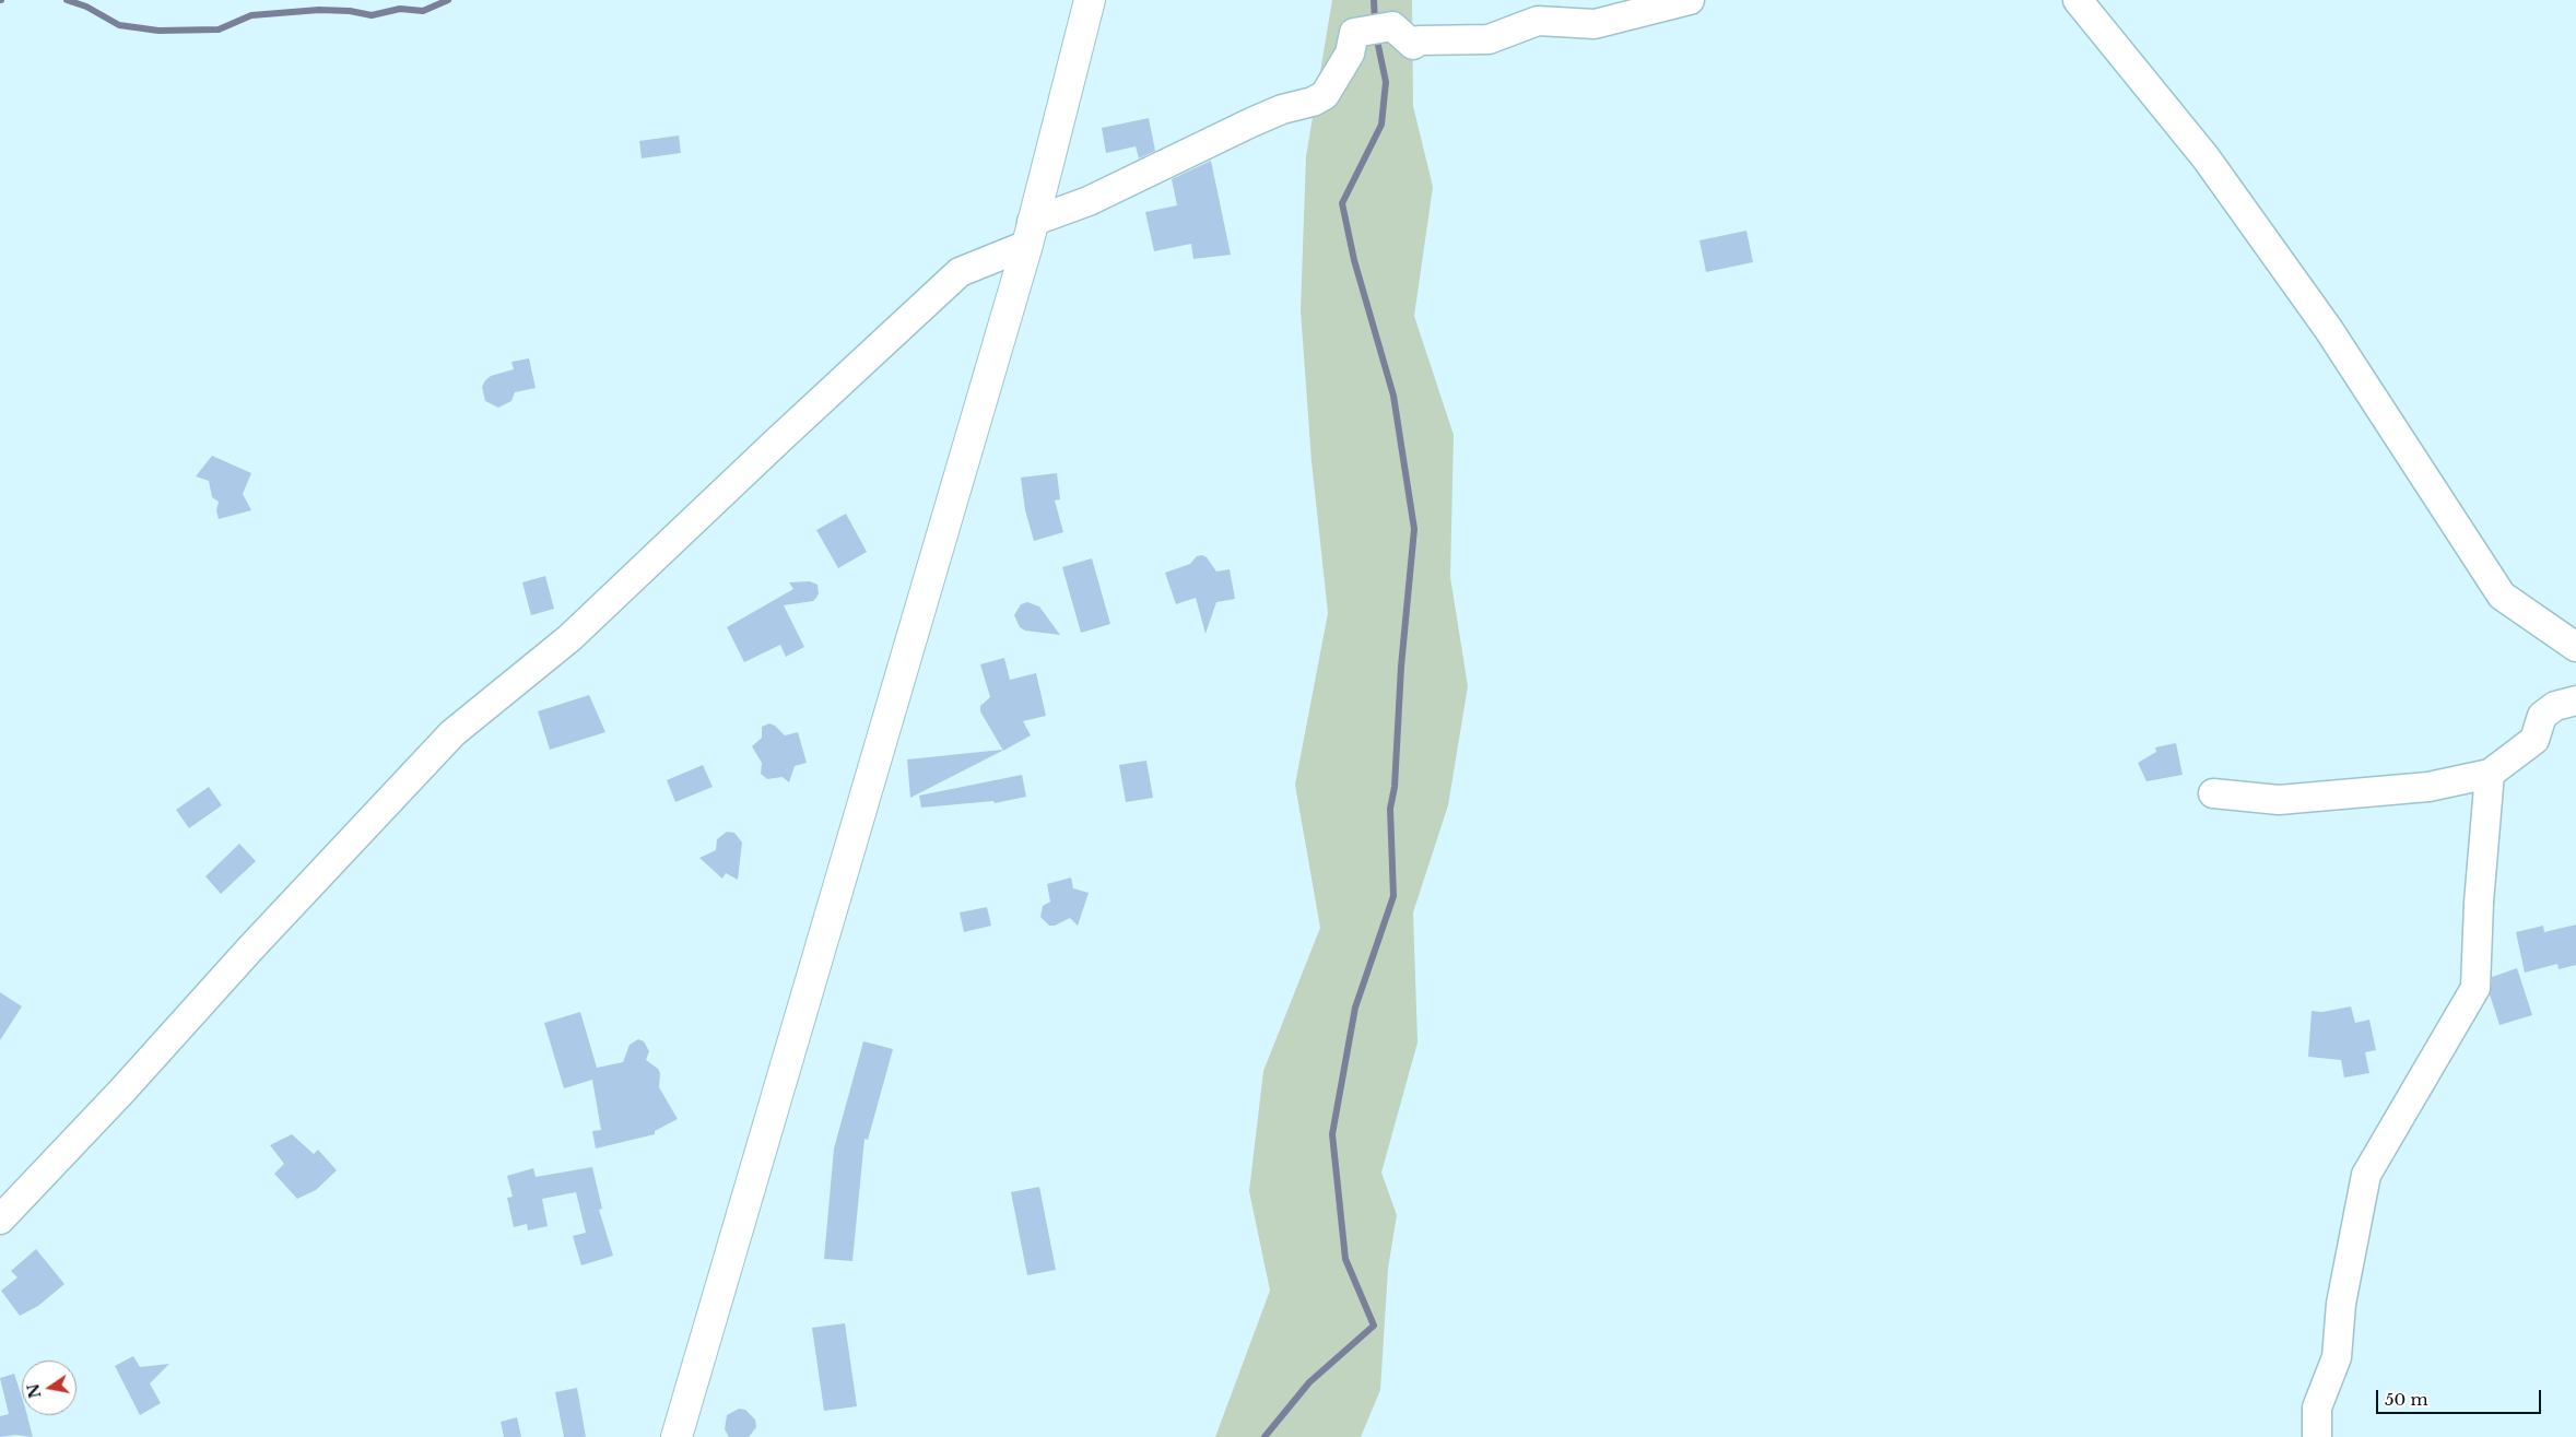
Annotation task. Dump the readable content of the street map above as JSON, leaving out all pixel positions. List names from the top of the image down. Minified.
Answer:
{"scale_bar":"50 m","north":"left"}
